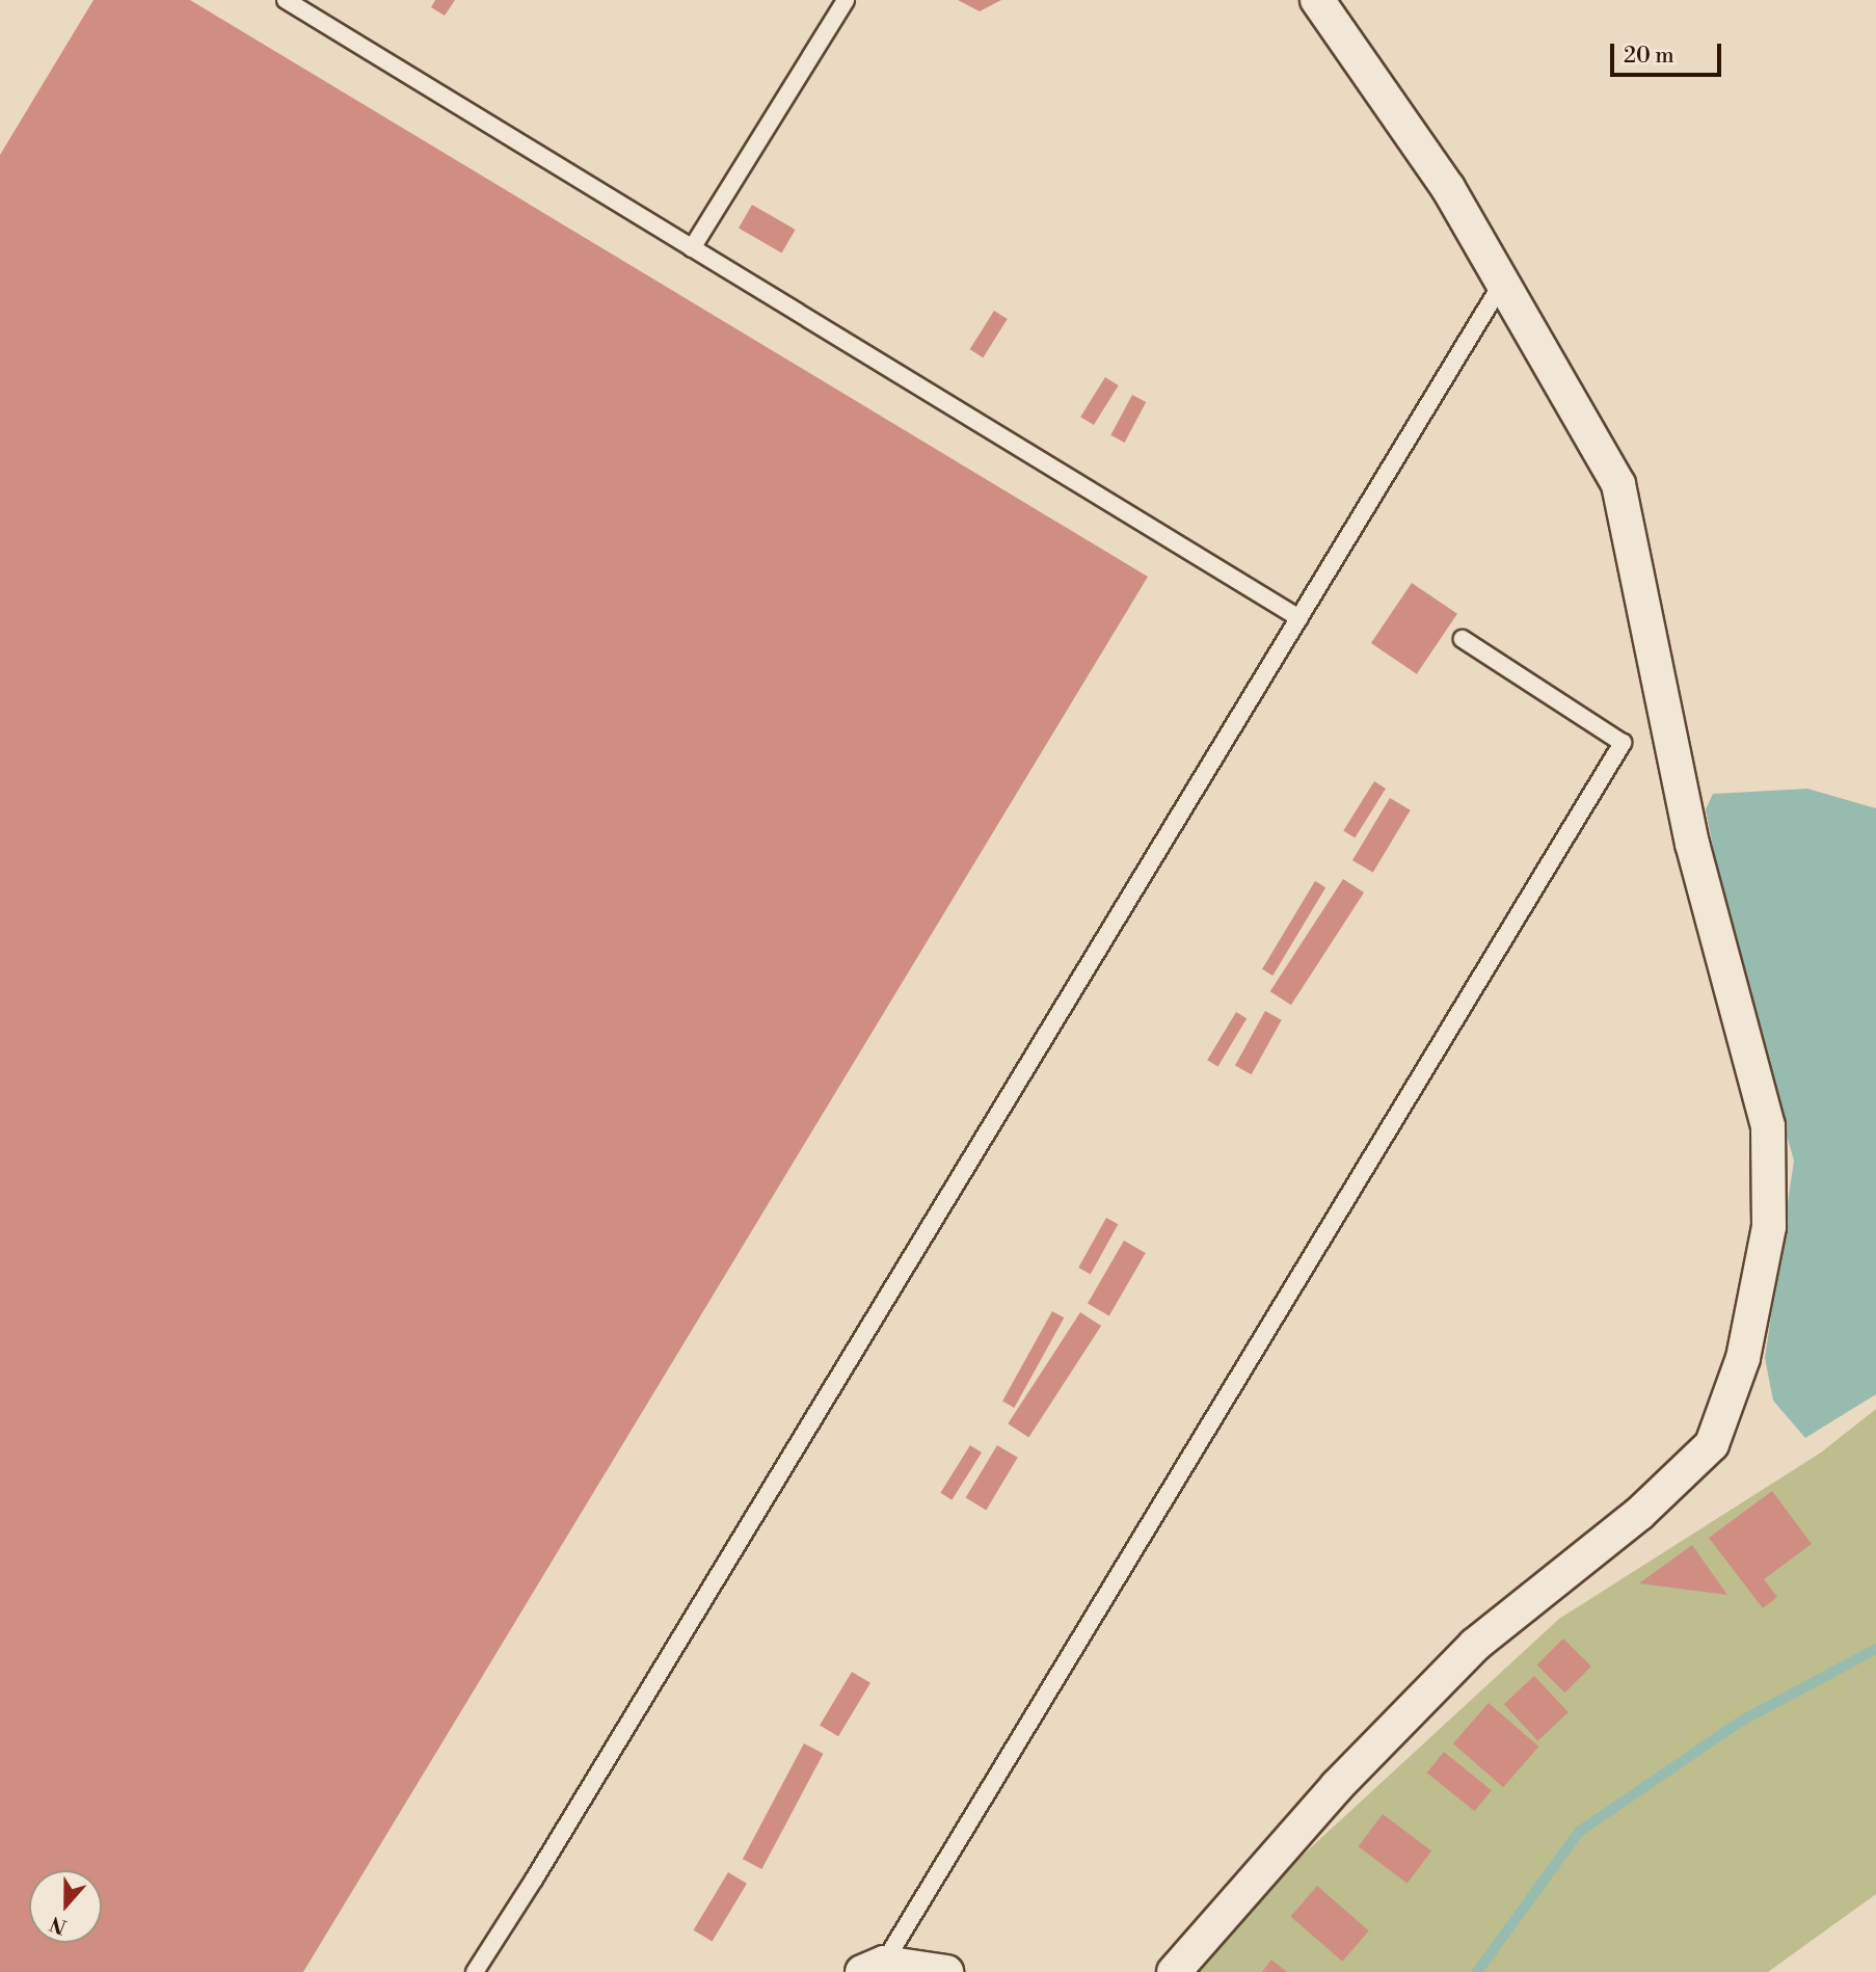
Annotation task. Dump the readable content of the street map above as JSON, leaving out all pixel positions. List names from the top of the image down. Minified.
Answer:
{"scale_bar":"20 m","north":"bottom"}
